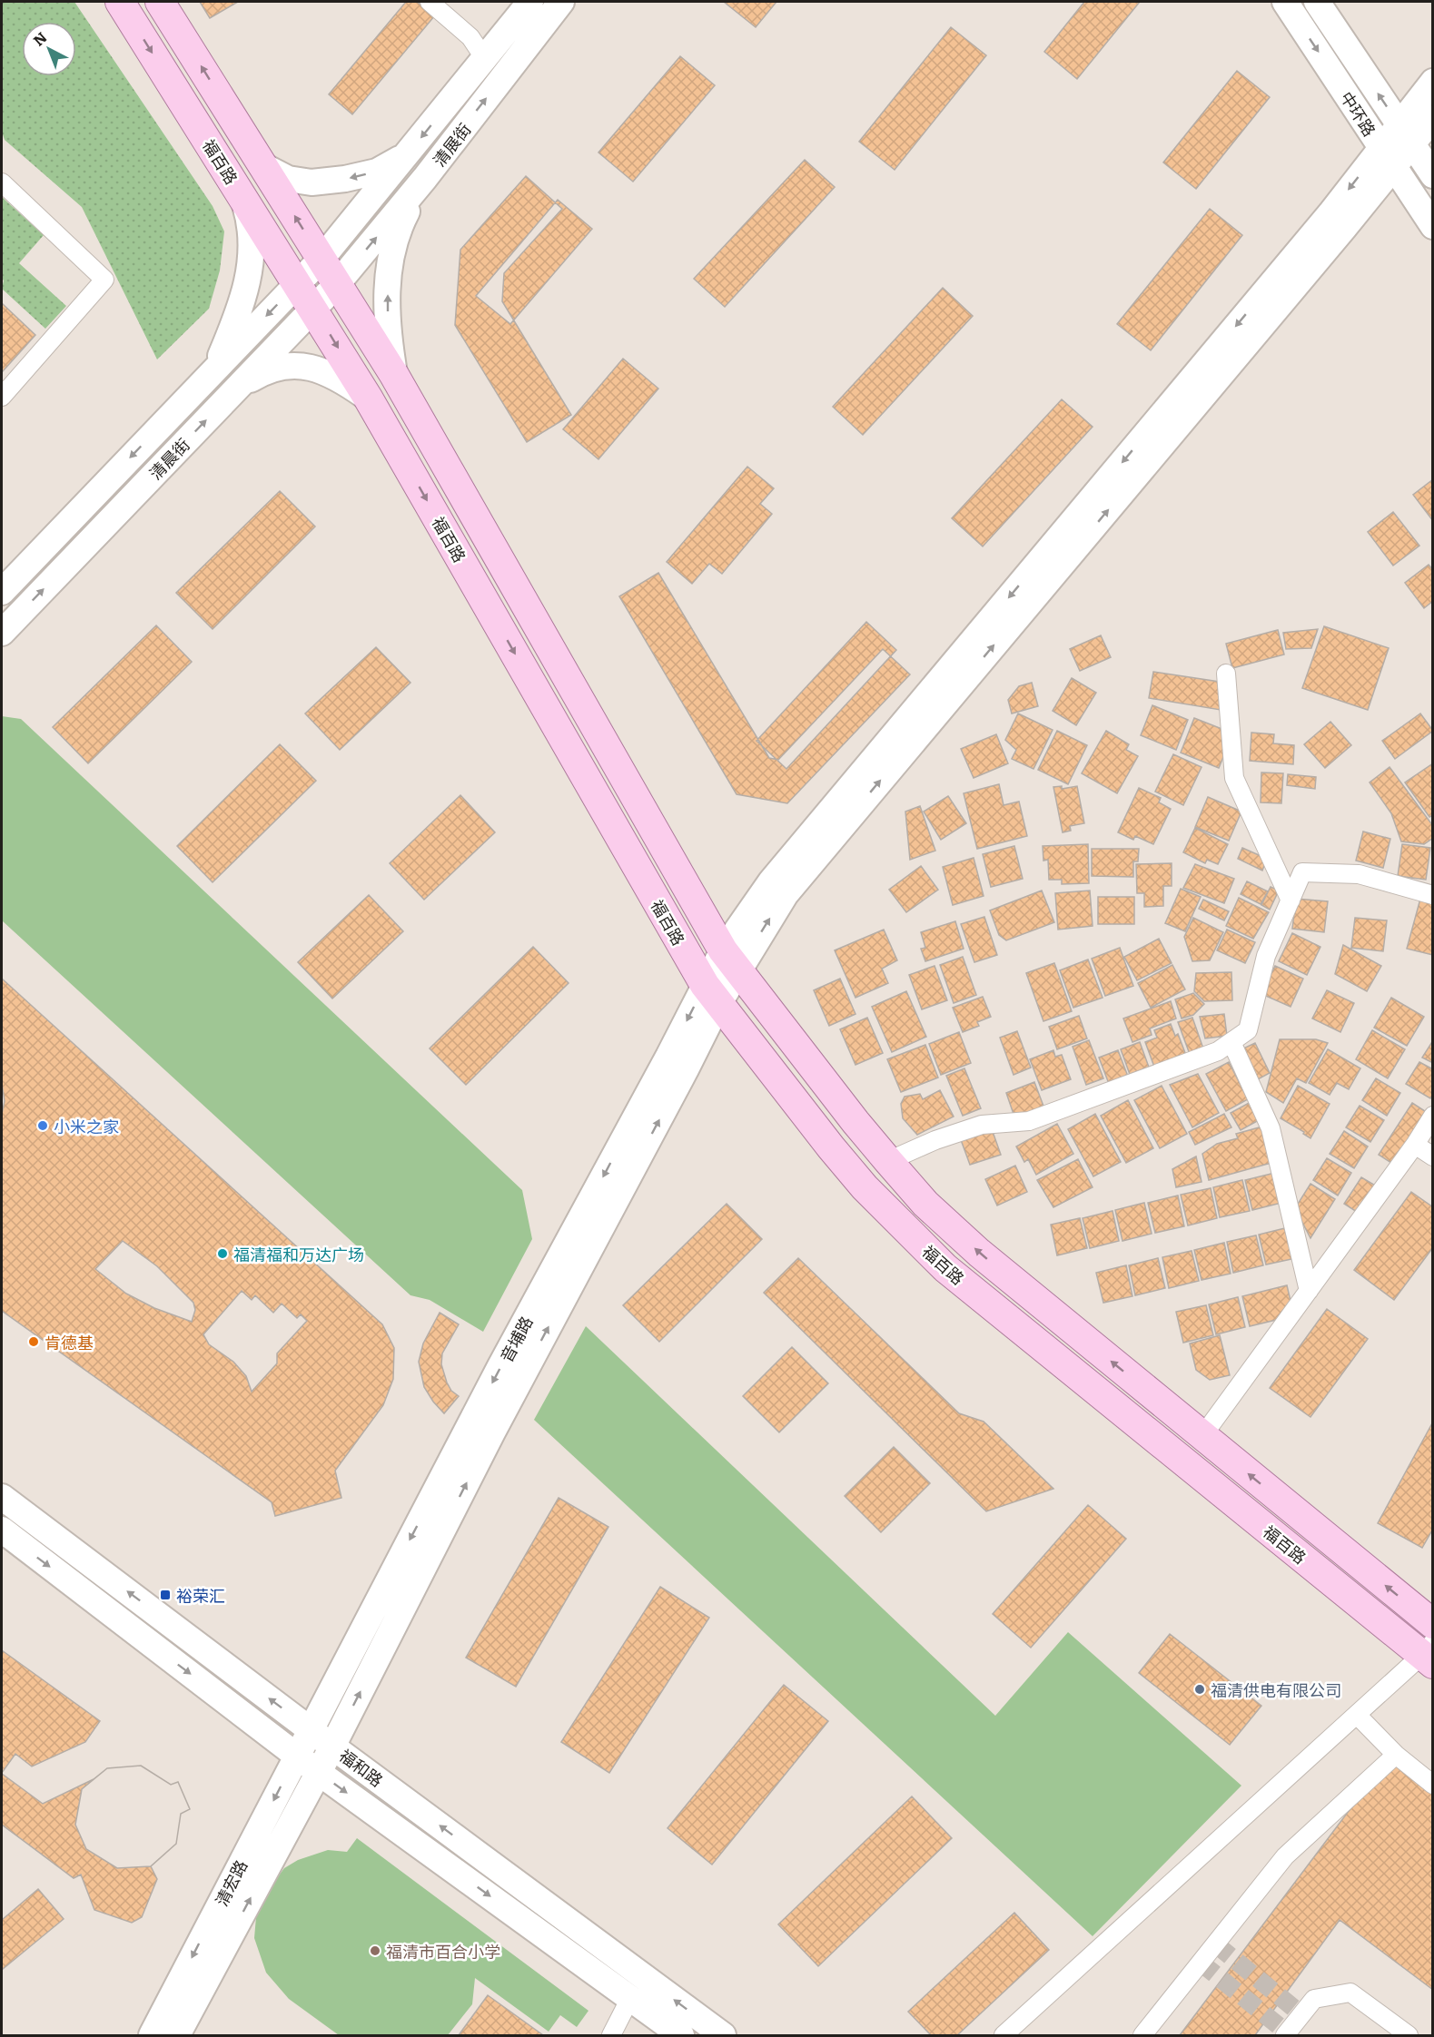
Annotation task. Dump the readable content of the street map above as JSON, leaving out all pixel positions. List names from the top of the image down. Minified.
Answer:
{"streets":{"main road":["福百路"],"street":["中环路","清展街","清晨街","音埔路","福和路","清宏路"]},"crossings":[["中环路","音埔路"],["清展街","福百路"],["清展街","清晨街"],["福百路","清晨街"],["福百路","音埔路"],["音埔路","福和路"],["音埔路","清宏路"],["福和路","清宏路"]],"places":{"other":["小米之家","福清福和万达广场","肯德基","福清供电有限公司","福清市百合小学"],"transit":["裕荣汇"]},"north":"top left"}
